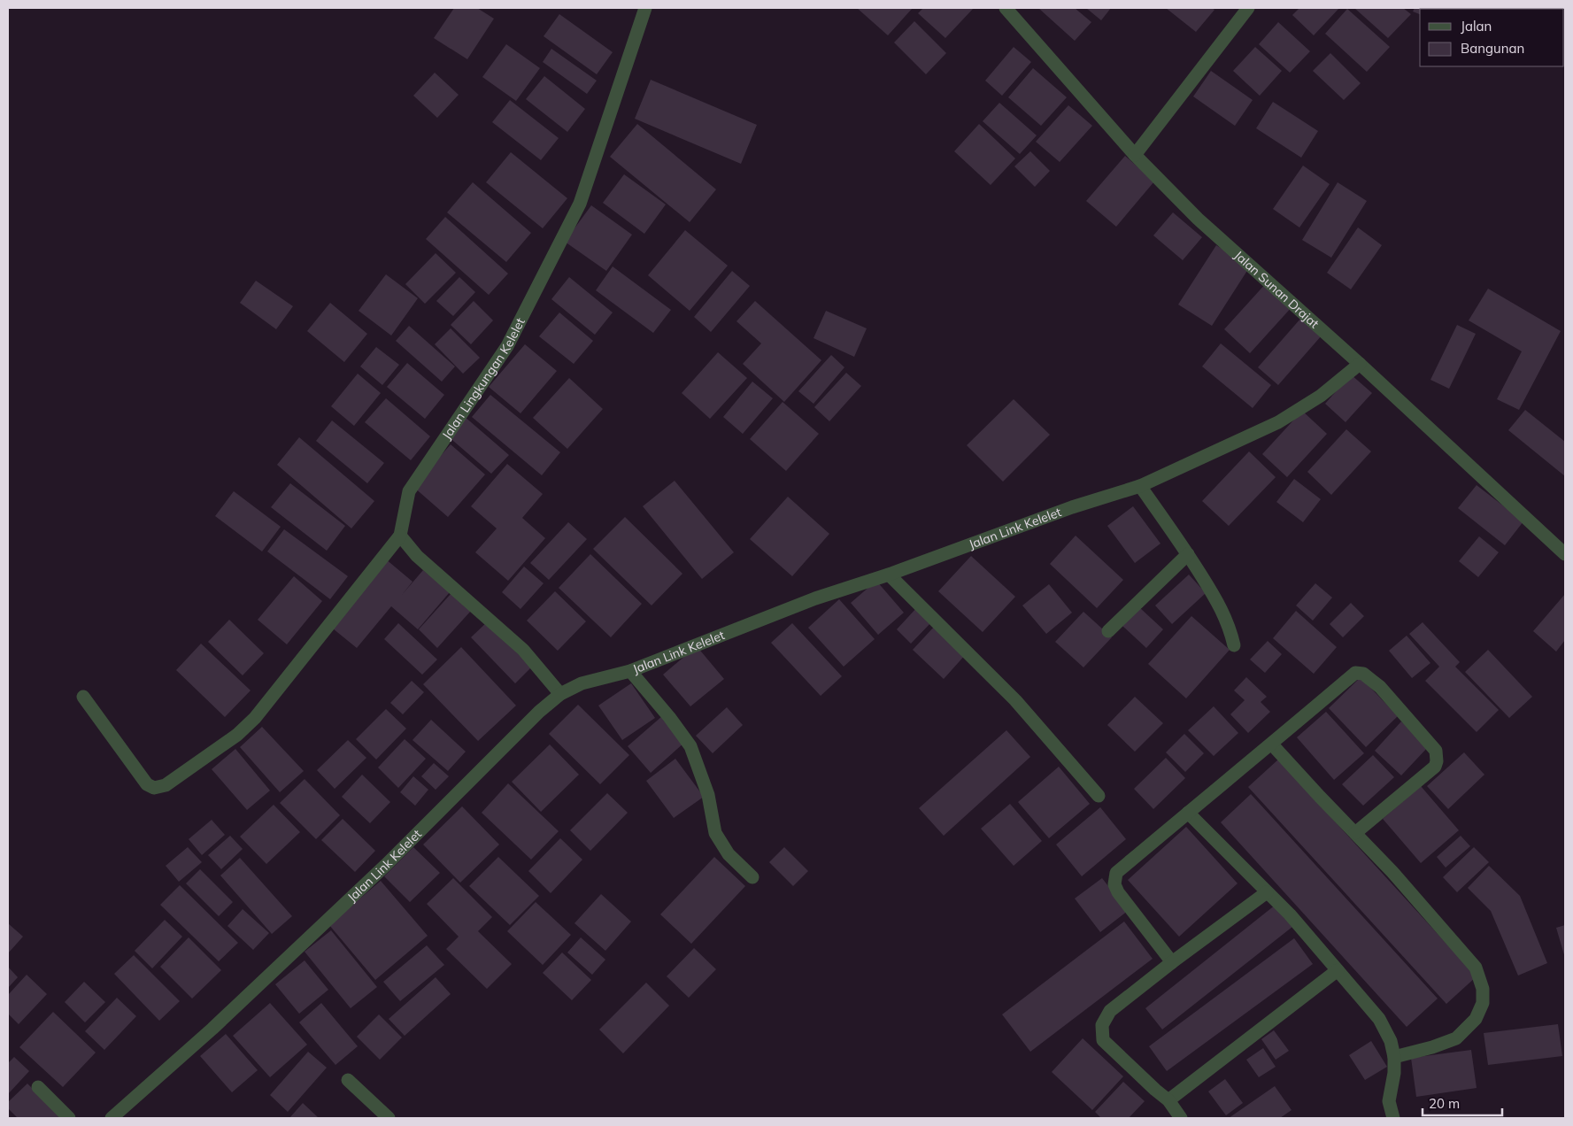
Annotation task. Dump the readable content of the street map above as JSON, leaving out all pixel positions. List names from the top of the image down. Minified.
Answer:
{"streets":{"street":["Jalan Sunan Drajat","Jalan Lingkungan Kelelet","Jalan Link Kelelet"]},"crossings":[["Jalan Sunan Drajat","Jalan Link Kelelet"]],"legend":["Jalan","Bangunan"],"scale_bar":"20 m"}
